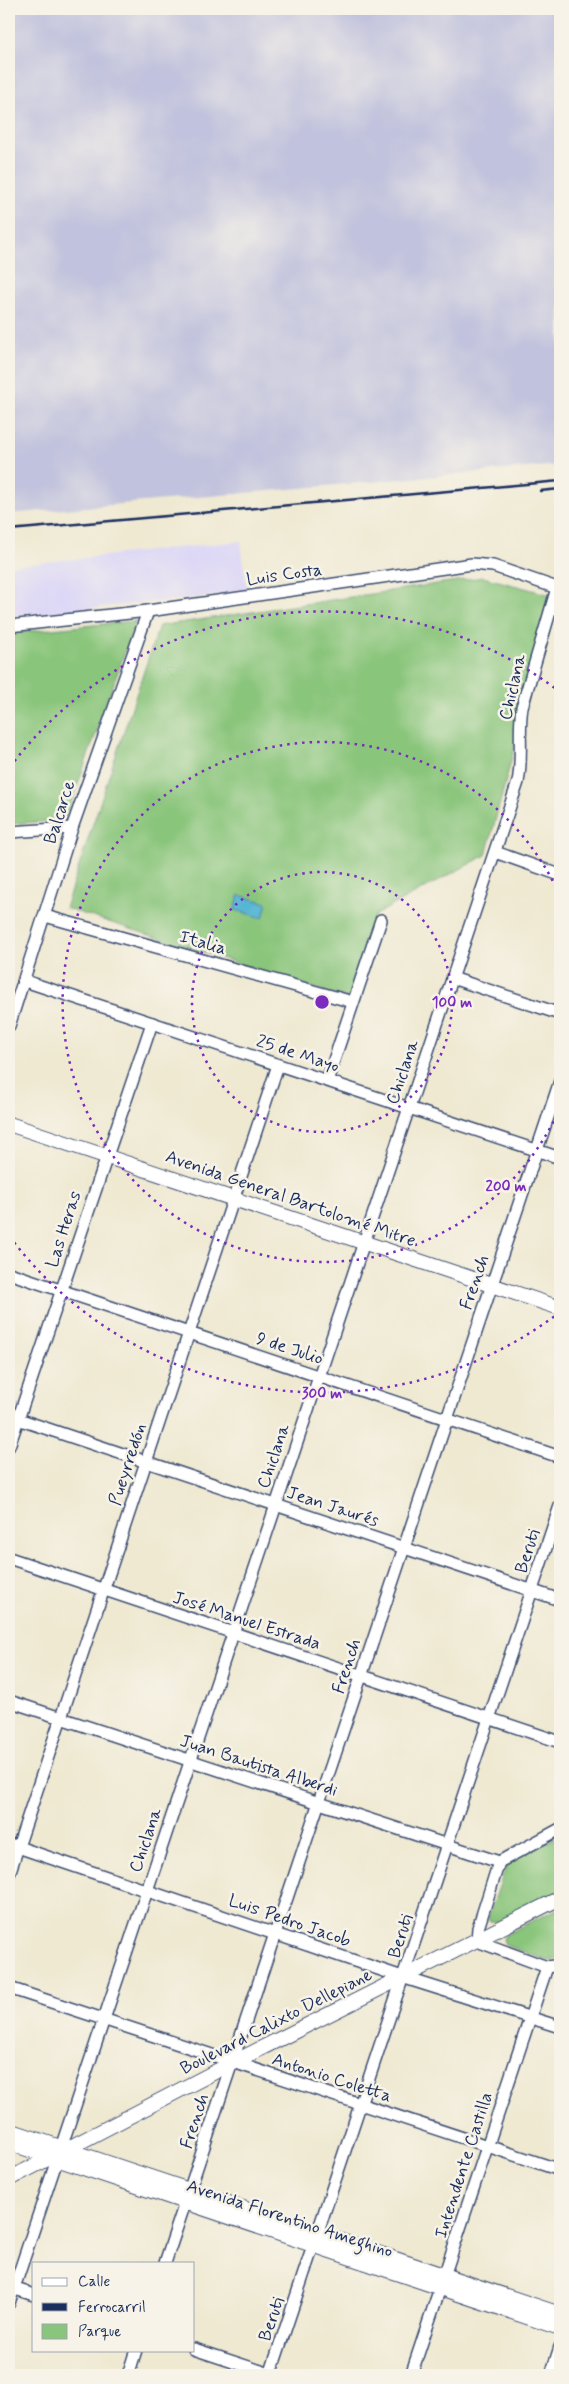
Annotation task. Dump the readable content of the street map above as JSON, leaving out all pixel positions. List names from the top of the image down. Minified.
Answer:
{"streets":{"main road":["Avenida General Bartolomé Mitre","Boulevard Calixto Dellepiane","Avenida Florentino Ameghino"],"street":["Luis Costa","Chiclana","Balcarce","Italia","25 de Mayo","Las Heras","French","9 de Julio","Pueyrredón","Jean Jaurés","Beruti","José Manuel Estrada","Juan Bautista Alberdi","Luis Pedro Jacob","Antonio Coletta","Intendente Castilla"]},"crossings":[["Luis Costa","Chiclana"],["Luis Costa","Balcarce"],["Chiclana","25 de Mayo"],["Chiclana","Avenida General Bartolomé Mitre"],["Chiclana","9 de Julio"],["Chiclana","Jean Jaurés"],["Chiclana","José Manuel Estrada"],["Chiclana","Juan Bautista Alberdi"],["Chiclana","Luis Pedro Jacob"],["Chiclana","Boulevard Calixto Dellepiane"],["Chiclana","Antonio Coletta"],["Chiclana","Avenida Florentino Ameghino"],["Balcarce","Italia"],["Balcarce","25 de Mayo"],["25 de Mayo","Las Heras"],["25 de Mayo","French"],["25 de Mayo","Pueyrredón"],["Avenida General Bartolomé Mitre","Las Heras"],["Avenida General Bartolomé Mitre","French"],["Avenida General Bartolomé Mitre","Pueyrredón"],["Las Heras","9 de Julio"],["Las Heras","Jean Jaurés"],["French","9 de Julio"],["French","Jean Jaurés"],["French","José Manuel Estrada"],["French","Juan Bautista Alberdi"],["French","Luis Pedro Jacob"],["French","Boulevard Calixto Dellepiane"],["French","Antonio Coletta"],["French","Avenida Florentino Ameghino"],["9 de Julio","Pueyrredón"],["Pueyrredón","Jean Jaurés"],["Pueyrredón","José Manuel Estrada"],["Pueyrredón","Juan Bautista Alberdi"],["Pueyrredón","Luis Pedro Jacob"],["Jean Jaurés","Beruti"],["Beruti","José Manuel Estrada"],["Beruti","Juan Bautista Alberdi"],["Beruti","Luis Pedro Jacob"],["Beruti","Boulevard Calixto Dellepiane"],["Beruti","Antonio Coletta"],["Beruti","Avenida Florentino Ameghino"],["Luis Pedro Jacob","Boulevard Calixto Dellepiane"],["Luis Pedro Jacob","Intendente Castilla"],["Boulevard Calixto Dellepiane","Antonio Coletta"],["Boulevard Calixto Dellepiane","Avenida Florentino Ameghino"],["Antonio Coletta","Intendente Castilla"],["Intendente Castilla","Avenida Florentino Ameghino"]],"legend":["Calle","Ferrocarril","Parque"],"rings":["100 m","200 m","300 m"]}
